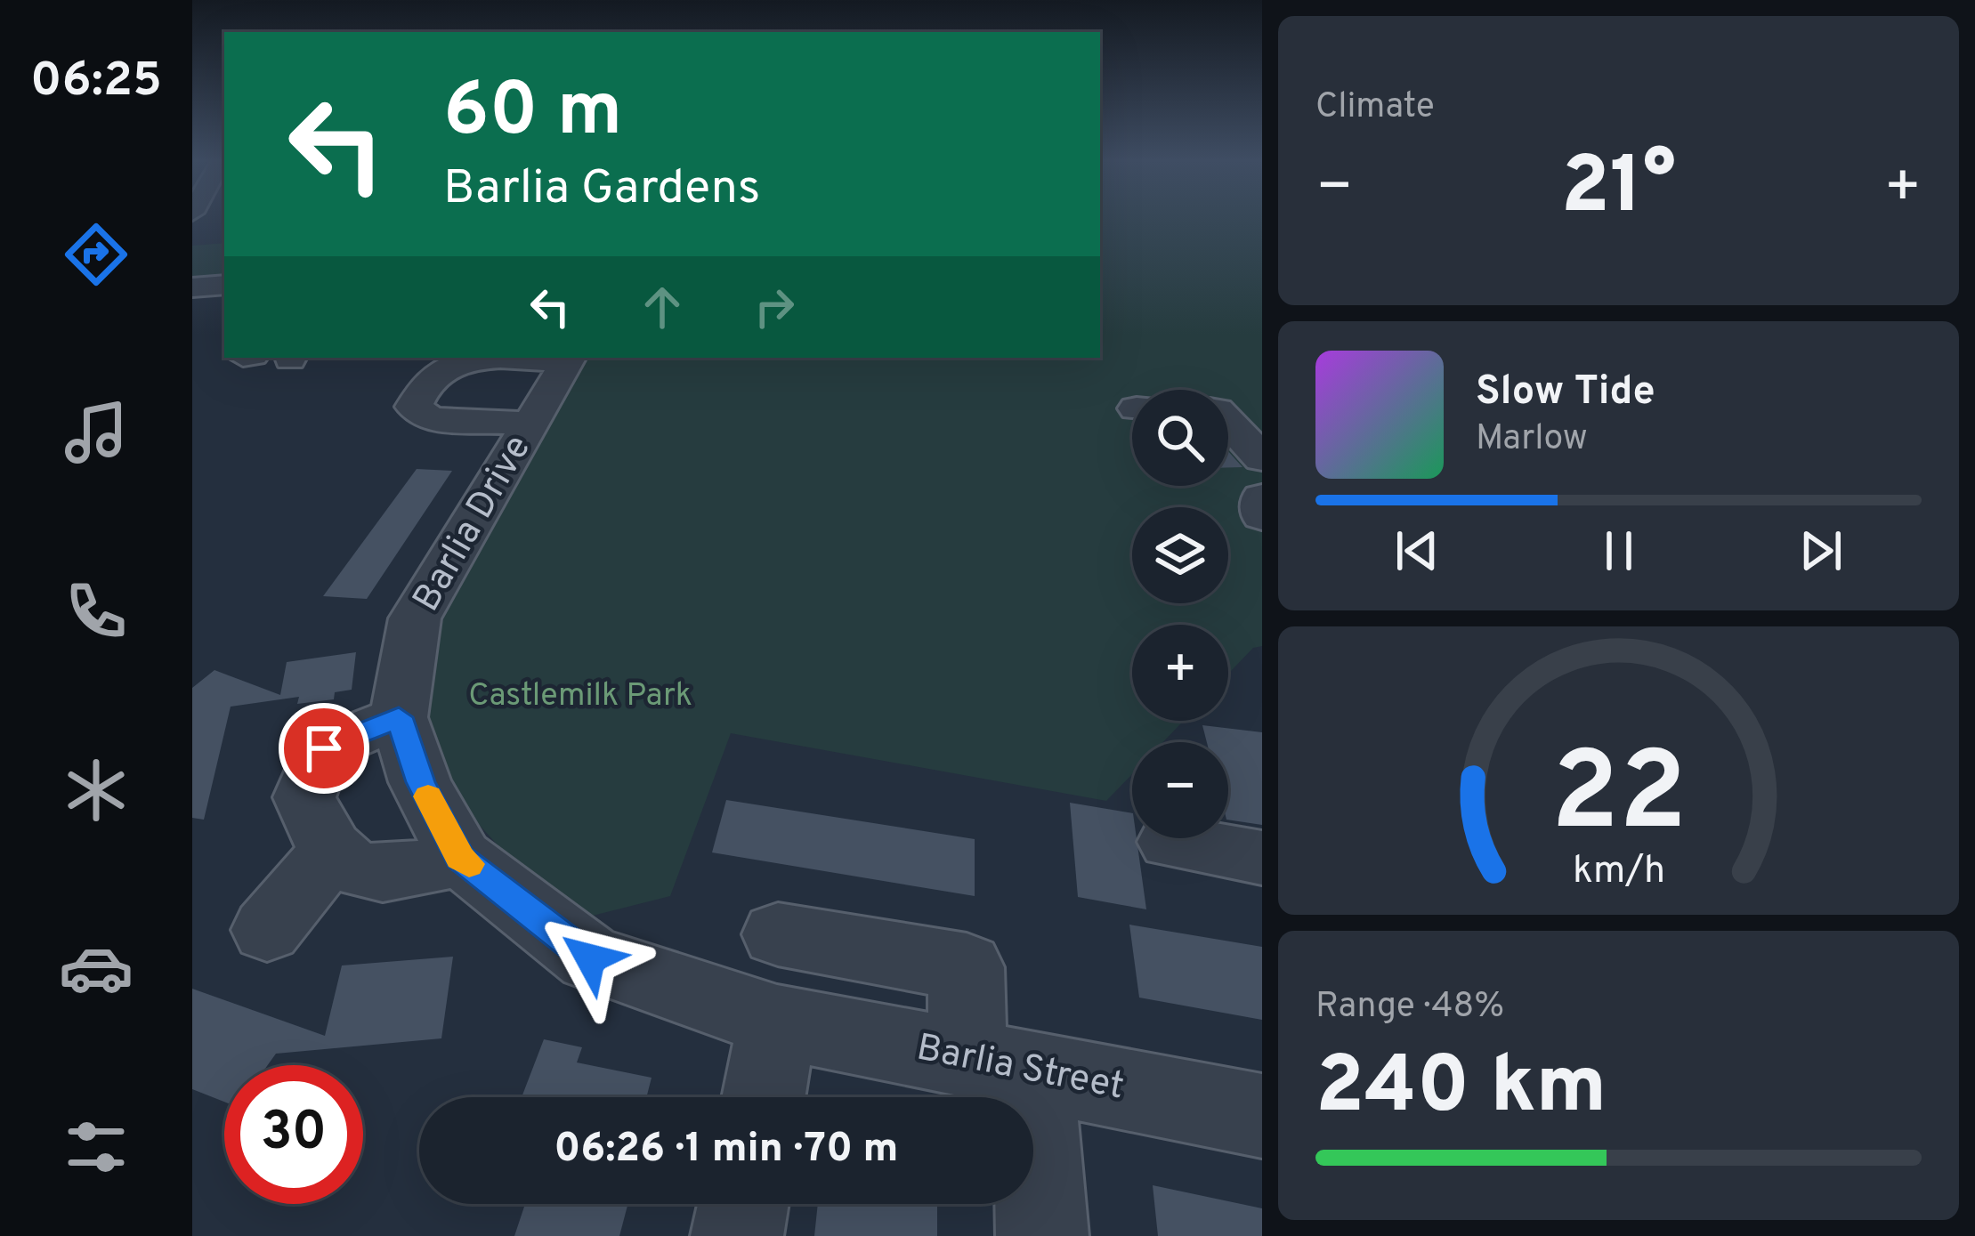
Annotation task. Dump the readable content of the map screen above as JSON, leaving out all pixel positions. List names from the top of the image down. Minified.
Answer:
{"streets":{"street":["Barlia Drive","Barlia Street"]},"crossings":[["Barlia Drive","Barlia Street"]],"parks":["Castlemilk Park"],"page":{"tabs":"06:25","tile":["Climate",["Range · 48%","240 km"]],"turn":["60 m","Barlia Gardens"],"heat":["−","21°","+"],"song":["Slow Tide","Marlow"],"map_buttons":["+","−"],"limit":"30","trip":"06:26 · 1 min · 70 m","gauge":["22","km/h"]}}
